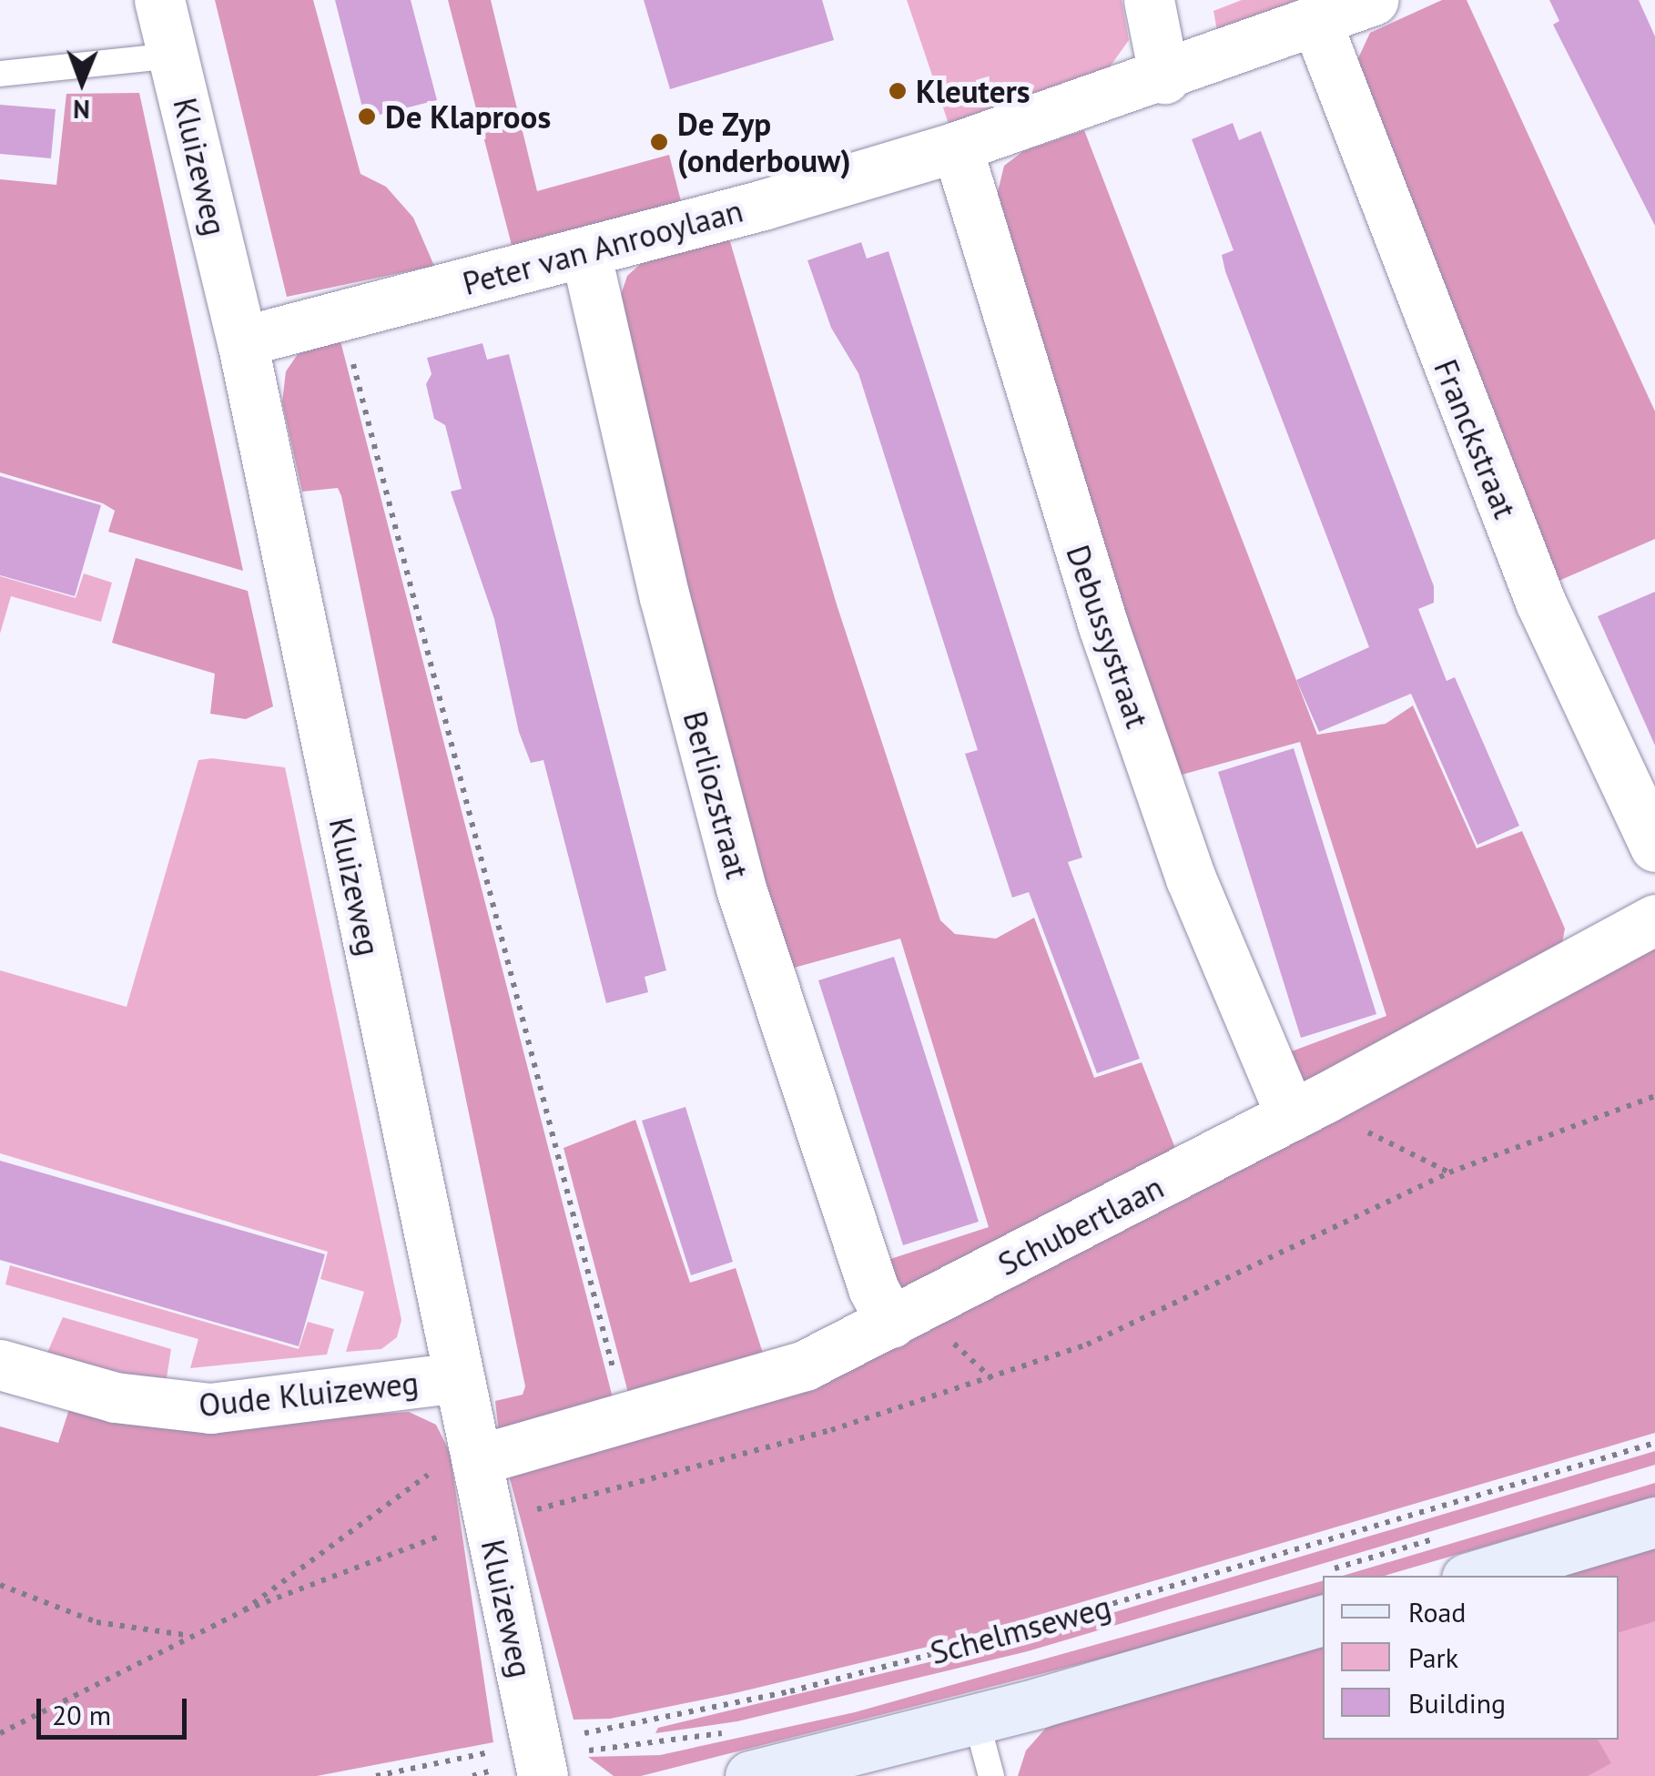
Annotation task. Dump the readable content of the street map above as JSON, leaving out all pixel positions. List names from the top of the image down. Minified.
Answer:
{"streets":{"street":["Kluizeweg","Peter van Anrooylaan","Franckstraat","Debussystraat","Berliozstraat","Schubertlaan","Oude Kluizeweg"],"path":["Schelmseweg"]},"crossings":[["Kluizeweg","Peter van Anrooylaan"],["Kluizeweg","Schubertlaan"],["Kluizeweg","Oude Kluizeweg"],["Kluizeweg","Schelmseweg"],["Peter van Anrooylaan","Franckstraat"],["Peter van Anrooylaan","Debussystraat"],["Peter van Anrooylaan","Berliozstraat"],["Debussystraat","Schubertlaan"],["Berliozstraat","Schubertlaan"]],"places":["Kleuters","De Klaproos","De Zyp (onderbouw)"],"legend":["Road","Park","Building"],"scale_bar":"20 m","north":"bottom"}
